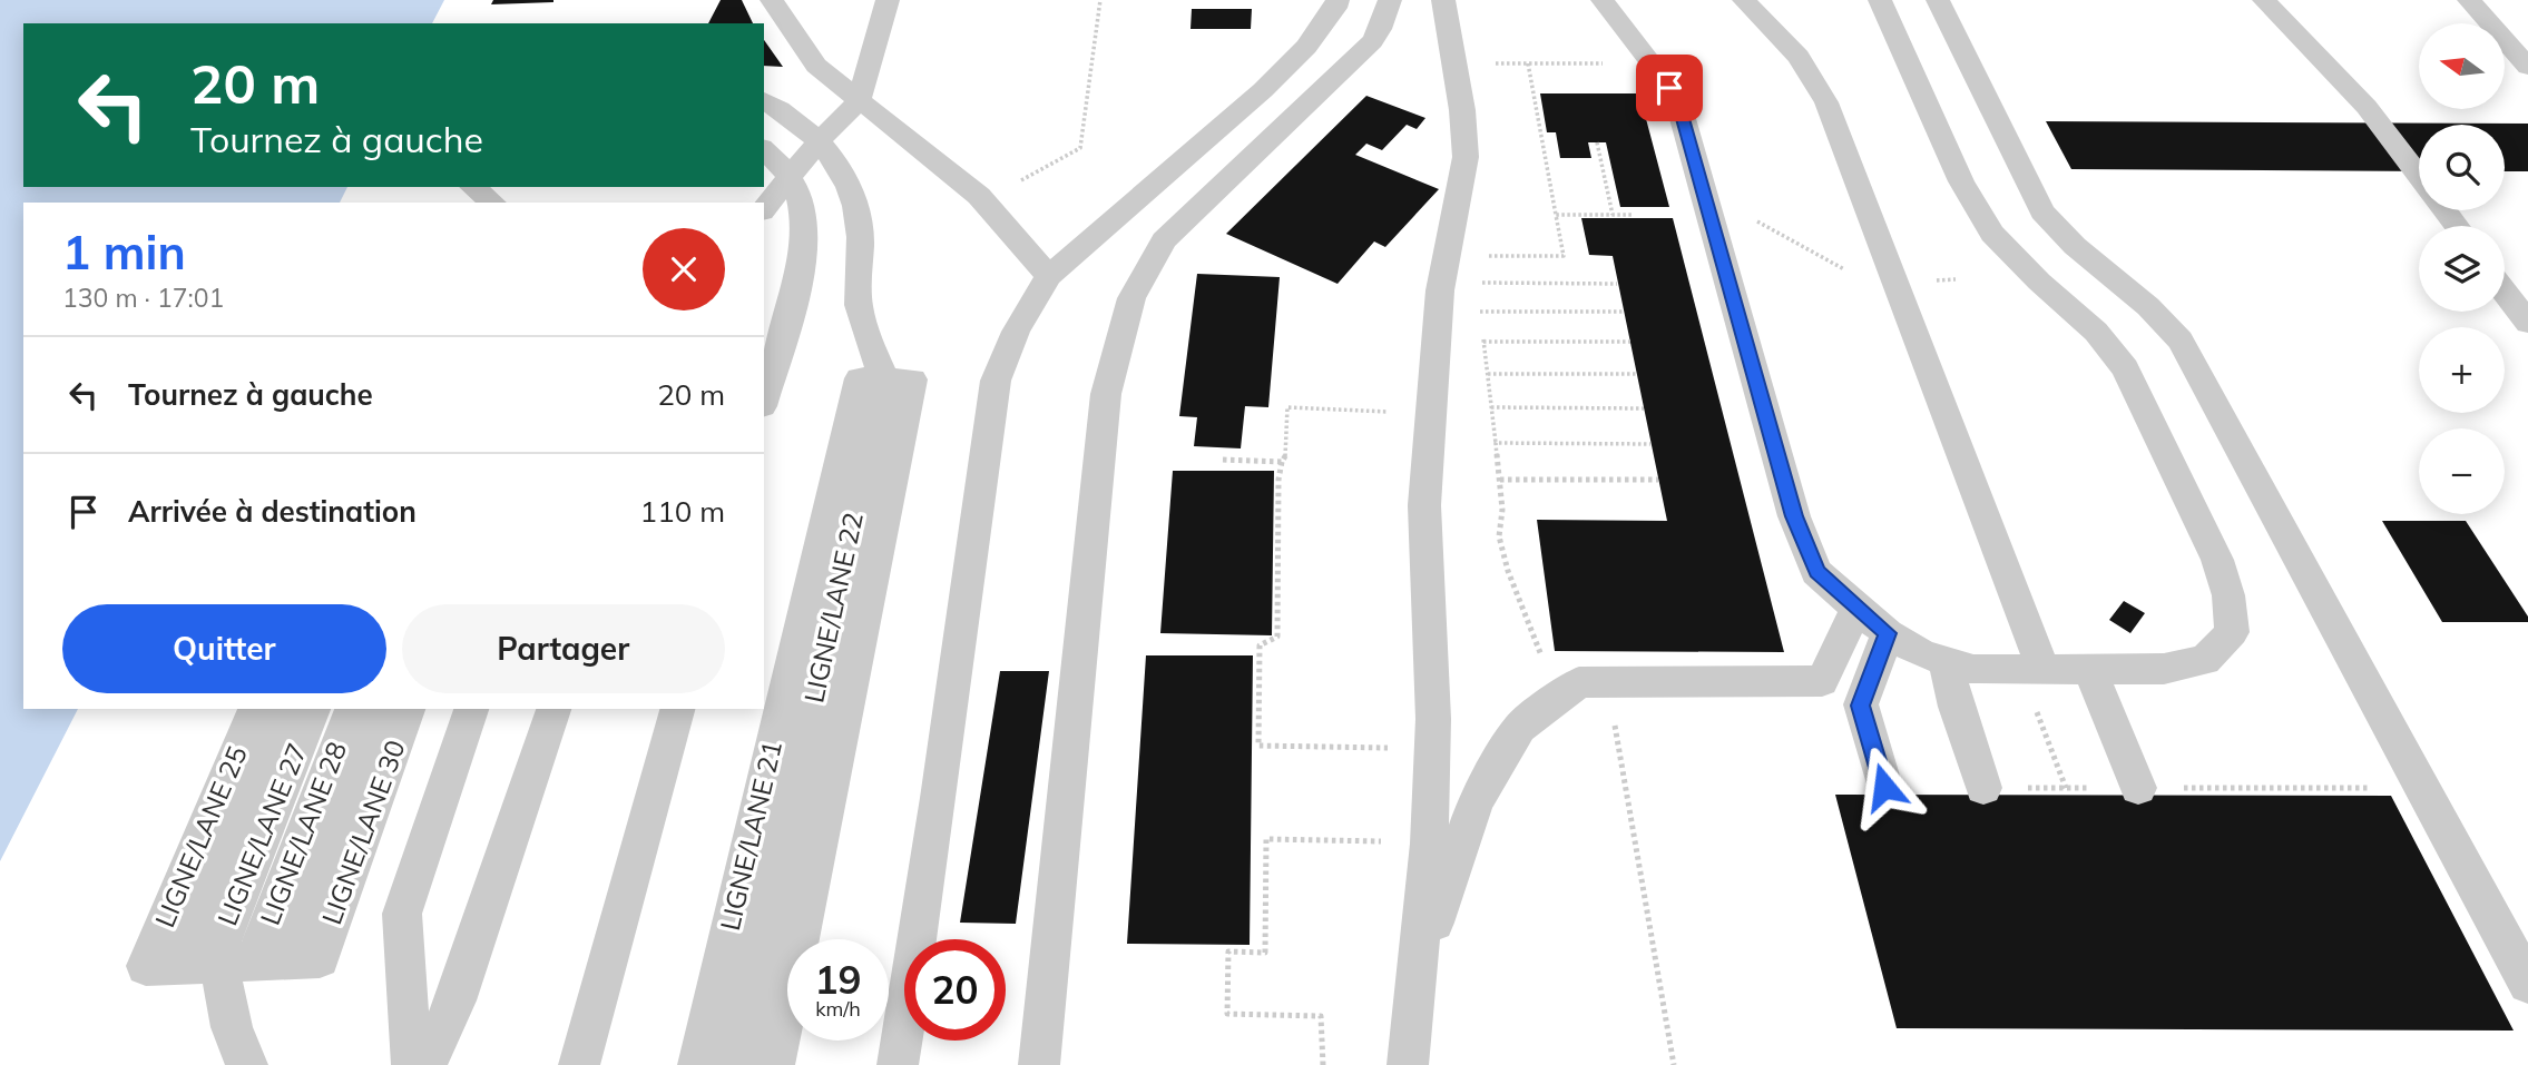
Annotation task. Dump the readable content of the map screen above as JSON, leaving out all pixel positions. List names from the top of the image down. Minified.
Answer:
{"streets":{"lane":["LIGNE/LANE 22","LIGNE/LANE 30","LIGNE/LANE 28","LIGNE/LANE 27","LIGNE/LANE 21","LIGNE/LANE 25"]},"crossings":[["LIGNE/LANE 22","LIGNE/LANE 21"],["LIGNE/LANE 30","LIGNE/LANE 28"],["LIGNE/LANE 30","LIGNE/LANE 27"],["LIGNE/LANE 30","LIGNE/LANE 25"],["LIGNE/LANE 28","LIGNE/LANE 27"],["LIGNE/LANE 28","LIGNE/LANE 25"],["LIGNE/LANE 27","LIGNE/LANE 25"]],"north":"left","page":{"map_buttons":["+","−"],"turn":["20 m","Tournez à gauche"],"heading":["1 min","130 m · 17:01"],"list":[{"name":"Tournez à gauche","value":"20 m"},{"name":"Arrivée à destination","value":"110 m"}],"buttons":["Quitter","Partager"],"speed":"19 km/h","limit":"20"}}
